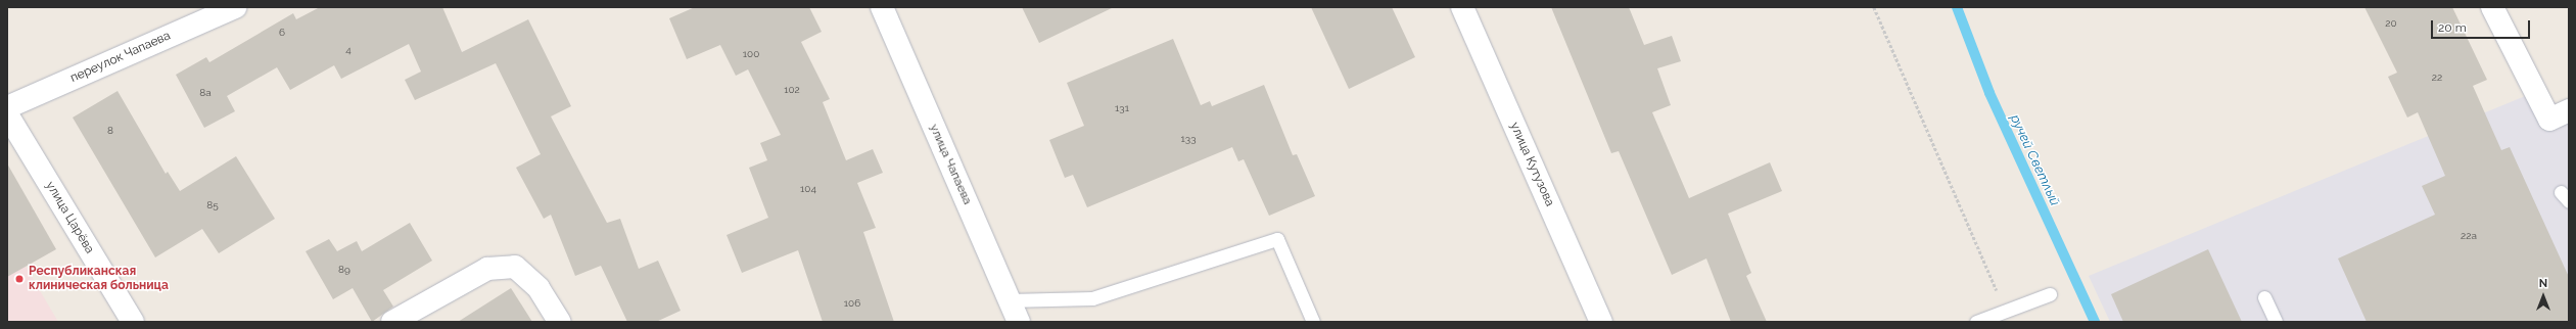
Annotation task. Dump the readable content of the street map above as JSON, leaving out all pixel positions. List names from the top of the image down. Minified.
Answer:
{"streets":{"street":["переулок Чапаева","улица Чапаева","улица Кутузова","улица Царёва"]},"water":["ручей Светлый"],"places":["Республиканская клиническая больница"],"house_numbers":["20","6","4","100","22","102","8а","131","8","133","104","85","22а","89","106"],"scale_bar":"20 m","north":"top"}
